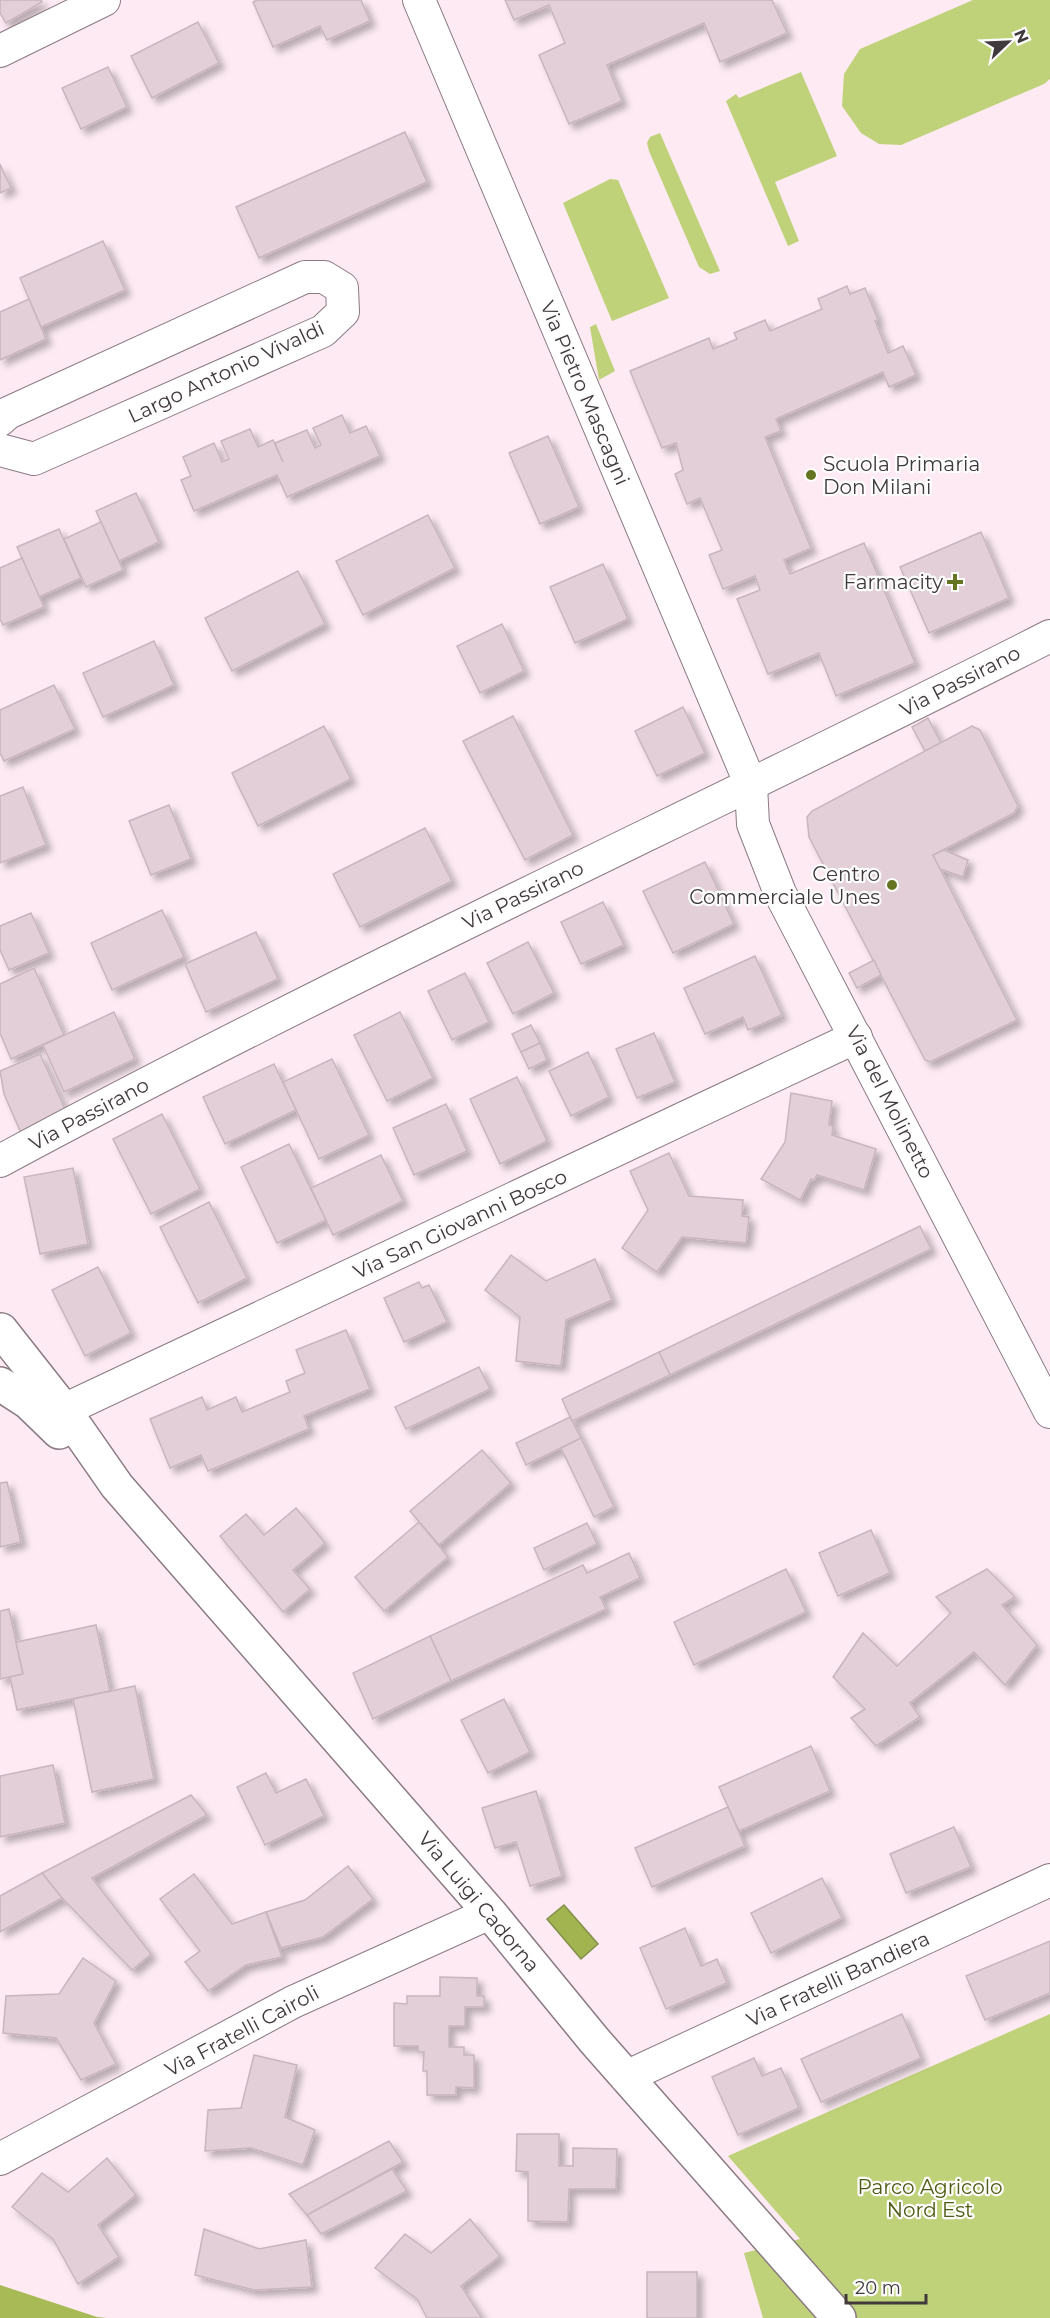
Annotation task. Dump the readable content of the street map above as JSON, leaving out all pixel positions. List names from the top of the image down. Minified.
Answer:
{"streets":{"street":["Largo Antonio Vivaldi","Via Pietro Mascagni","Via Passirano","Via del Molinetto","Via San Giovanni Bosco","Via Luigi Cadorna","Via Fratelli Bandiera","Via Fratelli Cairoli"]},"crossings":[["Via Pietro Mascagni","Via Passirano"],["Via Pietro Mascagni","Via del Molinetto"],["Via Passirano","Via del Molinetto"],["Via del Molinetto","Via San Giovanni Bosco"],["Via San Giovanni Bosco","Via Luigi Cadorna"],["Via Luigi Cadorna","Via Fratelli Bandiera"],["Via Luigi Cadorna","Via Fratelli Cairoli"]],"parks":["Parco Agricolo Nord Est"],"places":{"other":["Scuola Primaria Don Milani","Centro Commerciale Unes"],"health":["Farmacity"]},"scale_bar":"20 m","north":"top right"}
